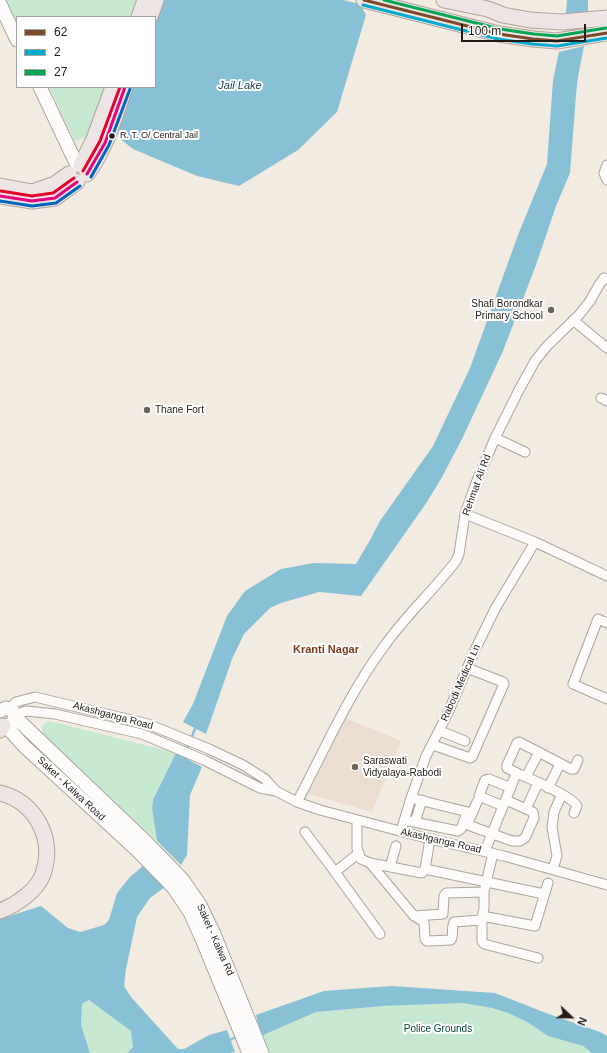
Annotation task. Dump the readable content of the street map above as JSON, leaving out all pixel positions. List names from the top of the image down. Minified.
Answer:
{"streets":{"main road":["Saket - Kalwa Road","Saket - Kalwa Rd"],"street":["Rehmat Ali Rd","Rabodi Medical Ln","Akashganga Road"]},"crossings":[["Rehmat Ali Rd","Akashganga Road"],["Rabodi Medical Ln","Akashganga Road"],["Akashganga Road","Saket - Kalwa Road"],["Saket - Kalwa Road","Saket - Kalwa Rd"]],"districts":["Kranti Nagar"],"water":["Jail Lake"],"parks":["Police Grounds"],"places":["R. T. O/ Central Jail","Shafi Borondkar Primary School","Thane Fort","Saraswati Vidyalaya-Rabodi"],"lines":["transit line 62","transit line 27","transit line 2"],"legend":["62","2","27"],"scale_bar":"100 m","north":"right"}
